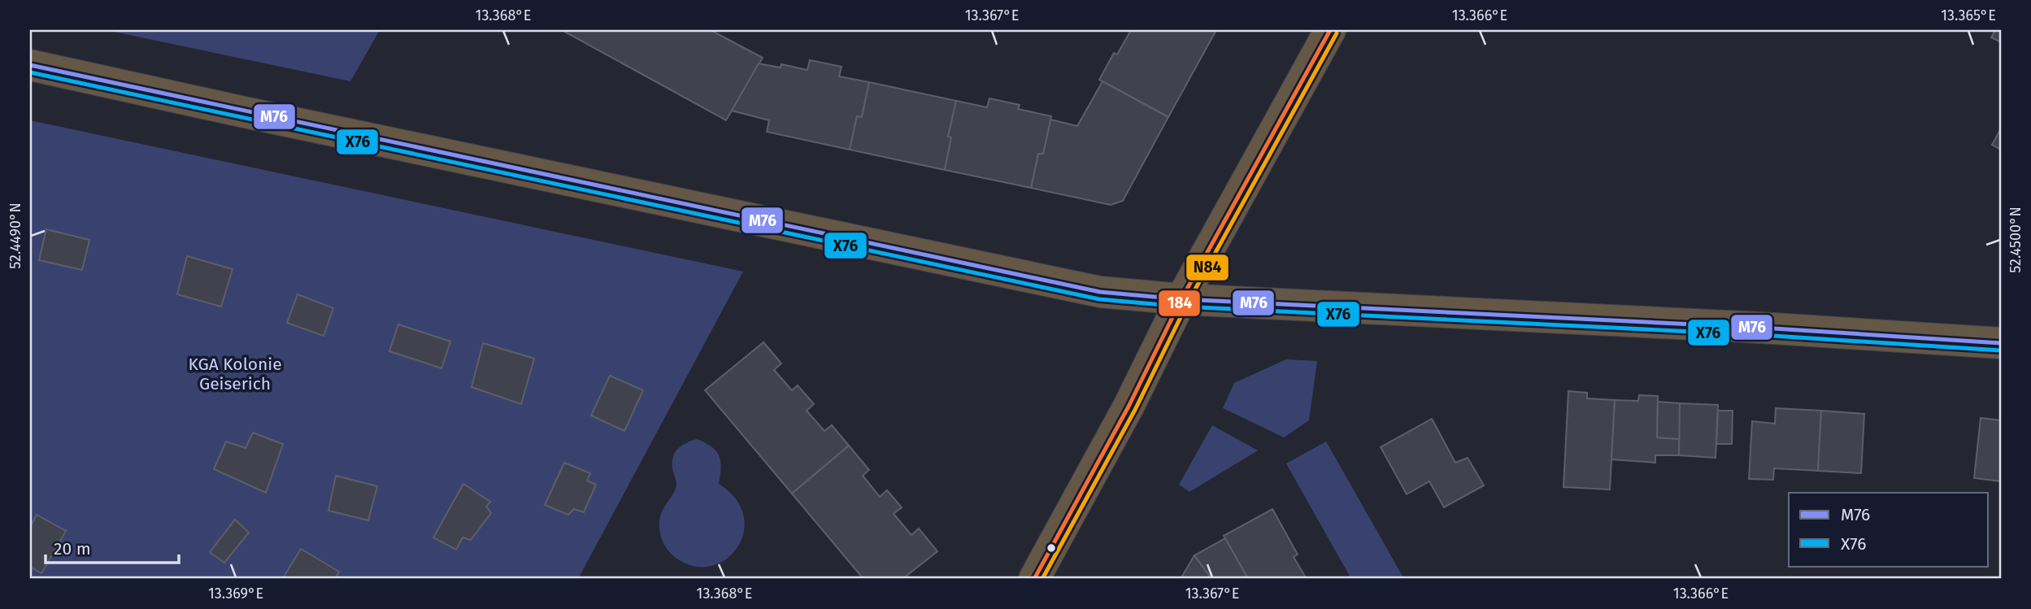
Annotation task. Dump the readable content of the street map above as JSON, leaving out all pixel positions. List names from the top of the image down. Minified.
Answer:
{"parks":["KGA Kolonie Geiserich"],"lines":["transit line 184","transit line N84","transit line M76","transit line X76"],"legend":["M76","X76"],"scale_bar":"20 m","coordinates":["13.368°E","13.367°E","13.366°E","13.365°E","52.4490°N","52.4500°N","13.369°E"]}
